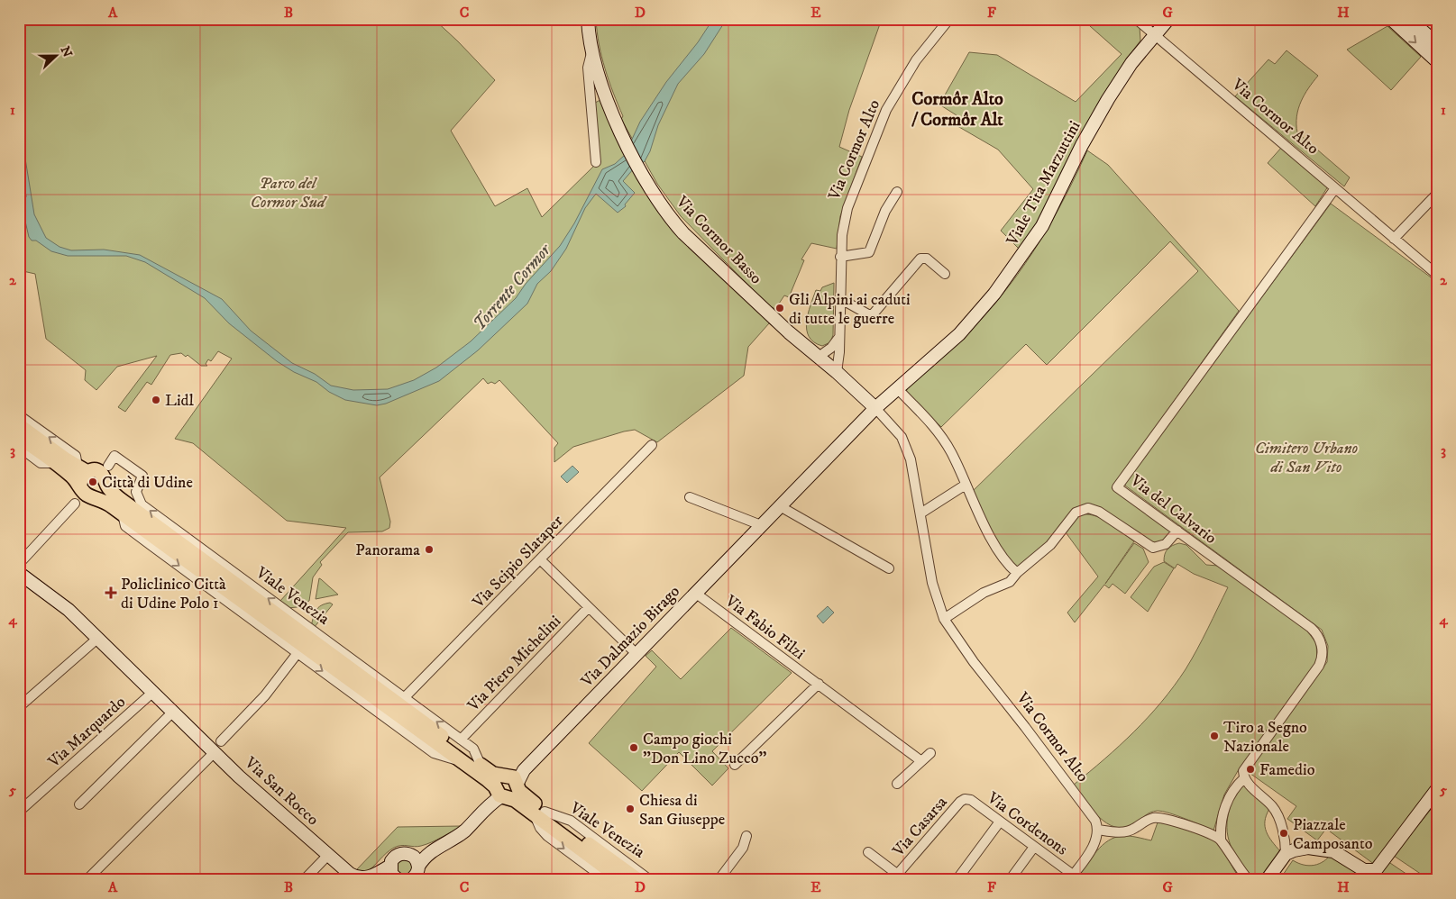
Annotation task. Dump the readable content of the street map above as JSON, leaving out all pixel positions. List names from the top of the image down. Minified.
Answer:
{"streets":{"main road":["Viale Venezia"],"street":["Via Cormor Alto","Viale Tita Marzuttini","Via Cormor Basso","Via del Calvario","Via Scipio Slataper","Via Fabio Filzi","Via Dalmazio Birago","Via Piero Michelini","Via Marquardo","Via San Rocco","Via Cordenons","Via Casarsa"]},"crossings":[["Via Cormor Alto","Viale Tita Marzuttini"],["Via Cormor Alto","Via Cormor Basso"],["Via Cormor Alto","Via del Calvario"],["Via Cormor Alto","Via Dalmazio Birago"],["Viale Tita Marzuttini","Via Dalmazio Birago"],["Via Scipio Slataper","Viale Venezia"],["Viale Venezia","Via Dalmazio Birago"],["Viale Venezia","Via Piero Michelini"],["Via Fabio Filzi","Via Dalmazio Birago"],["Via Marquardo","Via San Rocco"],["Via Cordenons","Via Casarsa"]],"districts":["Cormôr Alto / Cormôr Alt"],"water":["Torrente Cormor"],"parks":["Parco del Cormor Sud","Cimitero Urbano di San Vito"],"places":{"other":["Gli Alpini ai caduti di tutte le guerre","Lidl","Città di Udine","Panorama","Tiro a Segno Nazionale","Campo giochi \"Don Lino Zucco\"","Famedio","Chiesa di San Giuseppe","Piazzale Camposanto"],"health":["Policlinico Città di Udine Polo 1"]},"north":"right","grid":{"columns":["A","B","C","D","E","F","G","H"],"rows":["1","2","3","4","5"]}}
